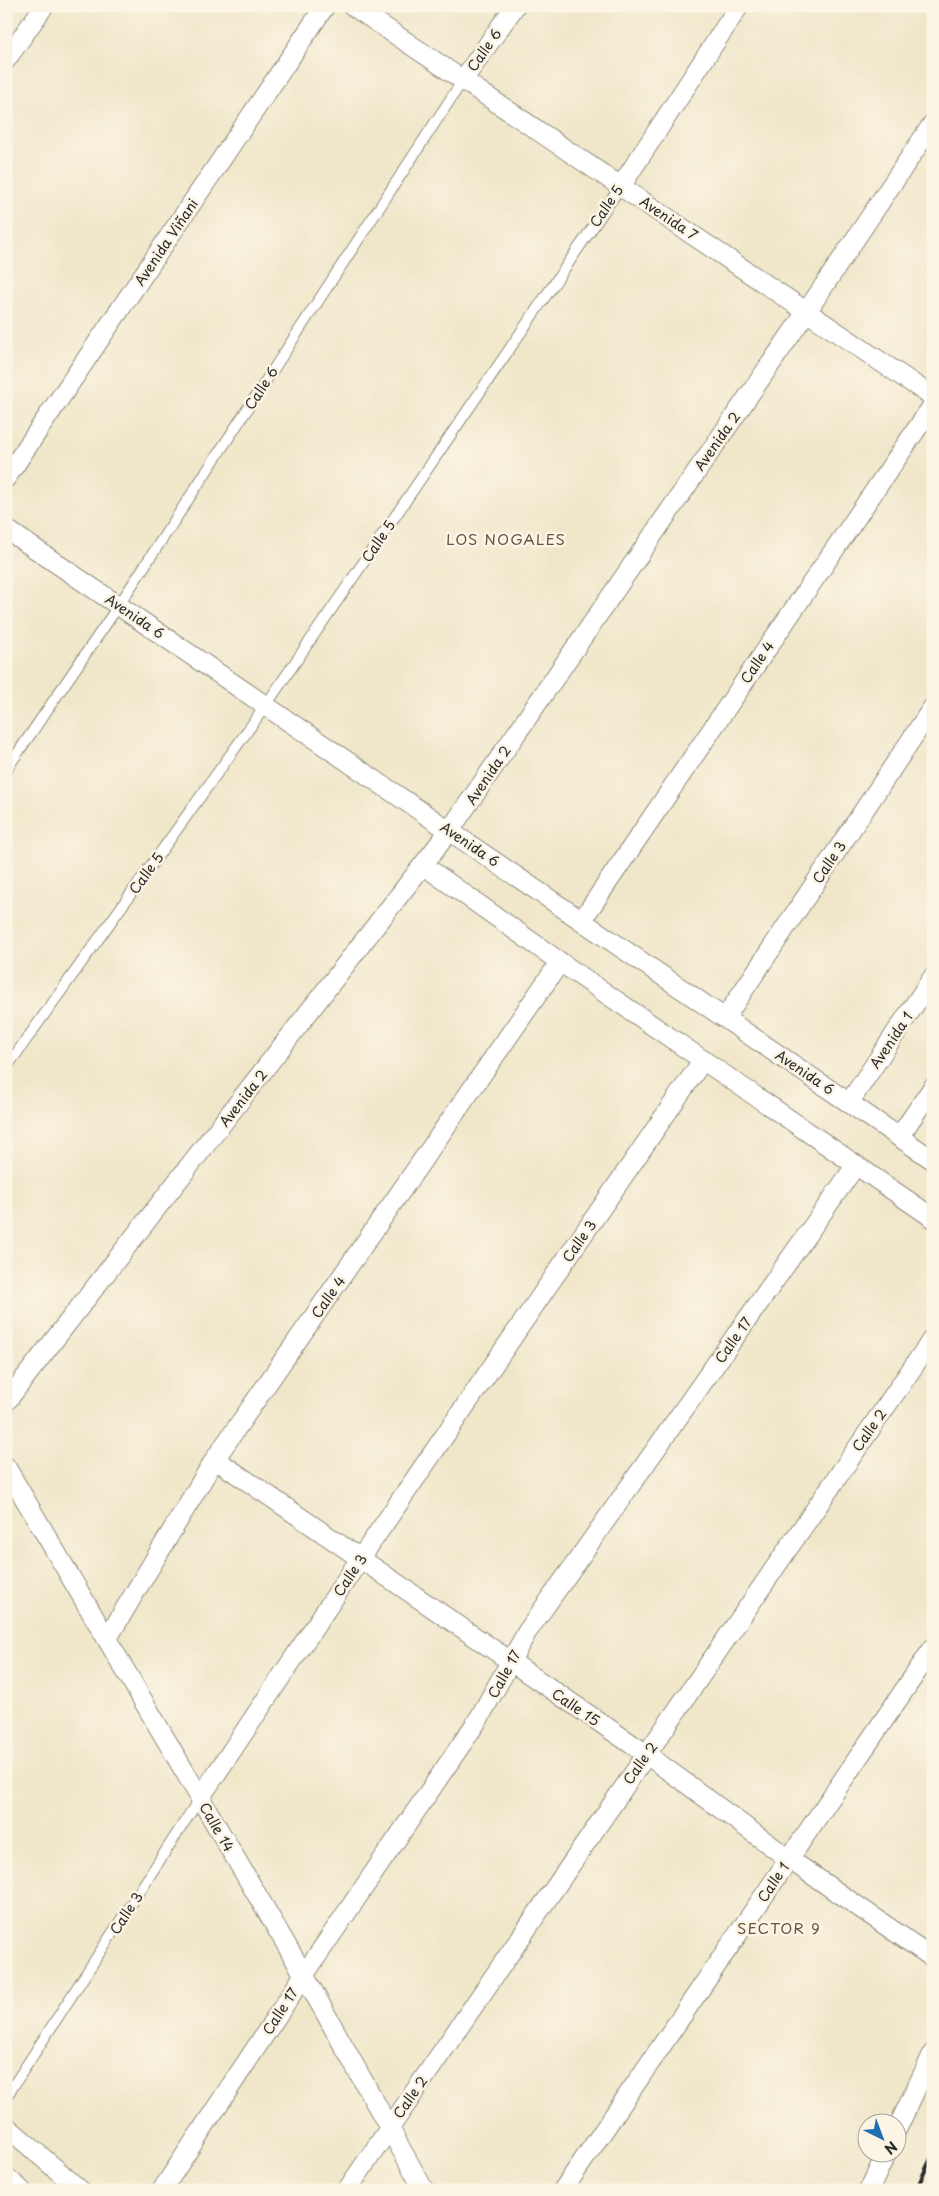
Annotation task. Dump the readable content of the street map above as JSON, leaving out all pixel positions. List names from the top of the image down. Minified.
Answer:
{"streets":{"street":["Calle 6","Calle 5","Avenida 7","Avenida Viñani","Avenida 2","Avenida 6","Calle 4","Calle 3","Avenida 1","Calle 17","Calle 2","Calle 15","Calle 14","Calle 1"]},"crossings":[["Calle 6","Avenida 7"],["Calle 6","Avenida 6"],["Calle 5","Avenida 7"],["Calle 5","Avenida 6"],["Avenida 7","Avenida 2"],["Avenida 2","Avenida 6"],["Avenida 6","Calle 4"],["Avenida 6","Calle 3"],["Avenida 6","Avenida 1"],["Calle 4","Calle 15"],["Calle 4","Calle 14"],["Calle 3","Calle 15"],["Calle 3","Calle 14"],["Calle 17","Calle 15"],["Calle 17","Calle 14"],["Calle 2","Calle 15"],["Calle 2","Calle 14"],["Calle 15","Calle 1"]],"districts":["LOS NOGALES","SECTOR 9"],"north":"bottom right"}
